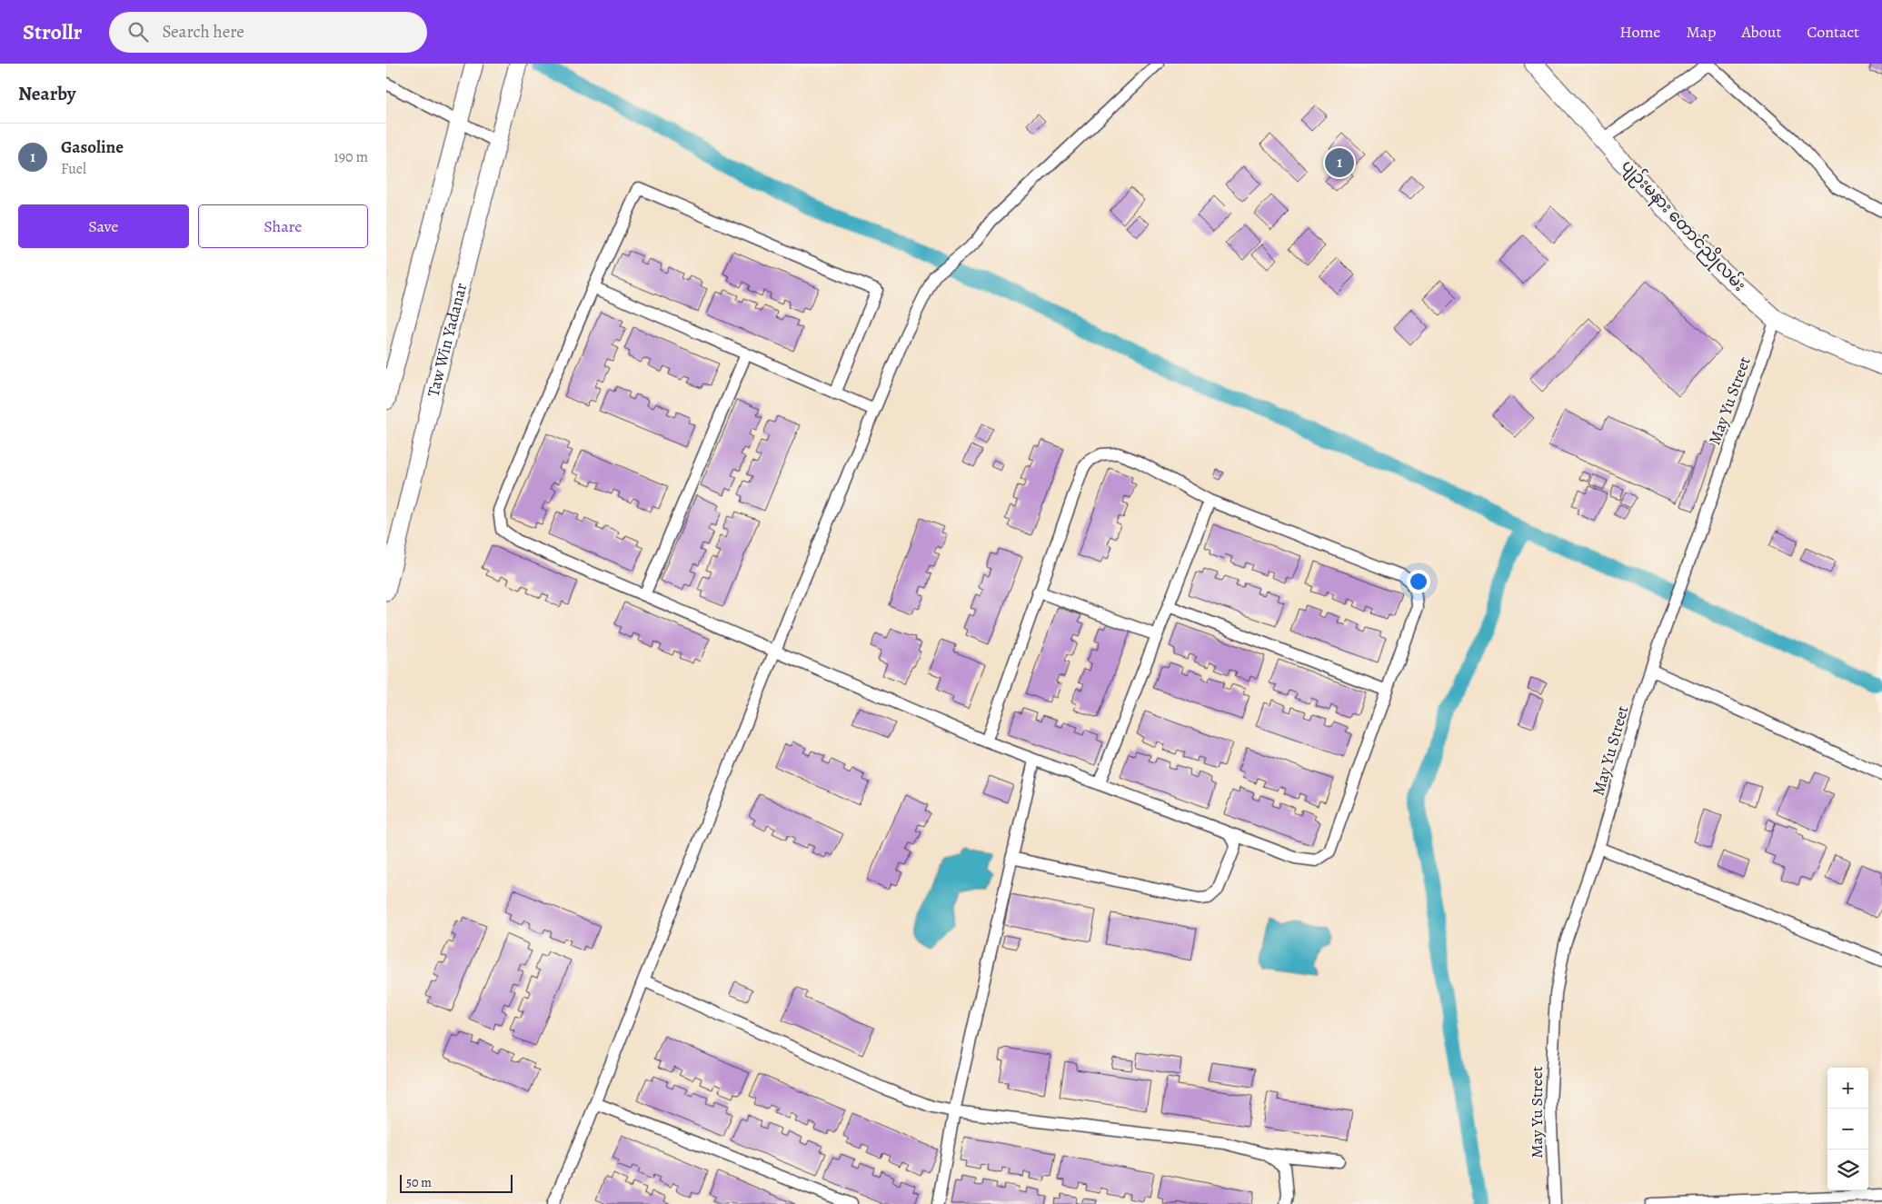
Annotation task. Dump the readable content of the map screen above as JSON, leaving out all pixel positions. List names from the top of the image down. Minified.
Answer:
{"streets":{"main road":["ပျဉ်းမနား တောင်ညိုလမ်း","Taw Win Yadanar"],"street":["May Yu Street"]},"crossings":[["ပျဉ်းမနား တောင်ညိုလမ်း","May Yu Street"]],"scale_bar":"50 m","page":{"header":"Strollr","search":"Search here","nav":["Home","Map","About","Contact"],"heading":"Nearby","list":[{"mark":"1","name":"Gasoline","note":"Fuel","value":"190 m"}],"pins":"1","buttons":["Save","Share"],"map_buttons":["+","−"],"scale":"50 m"}}
